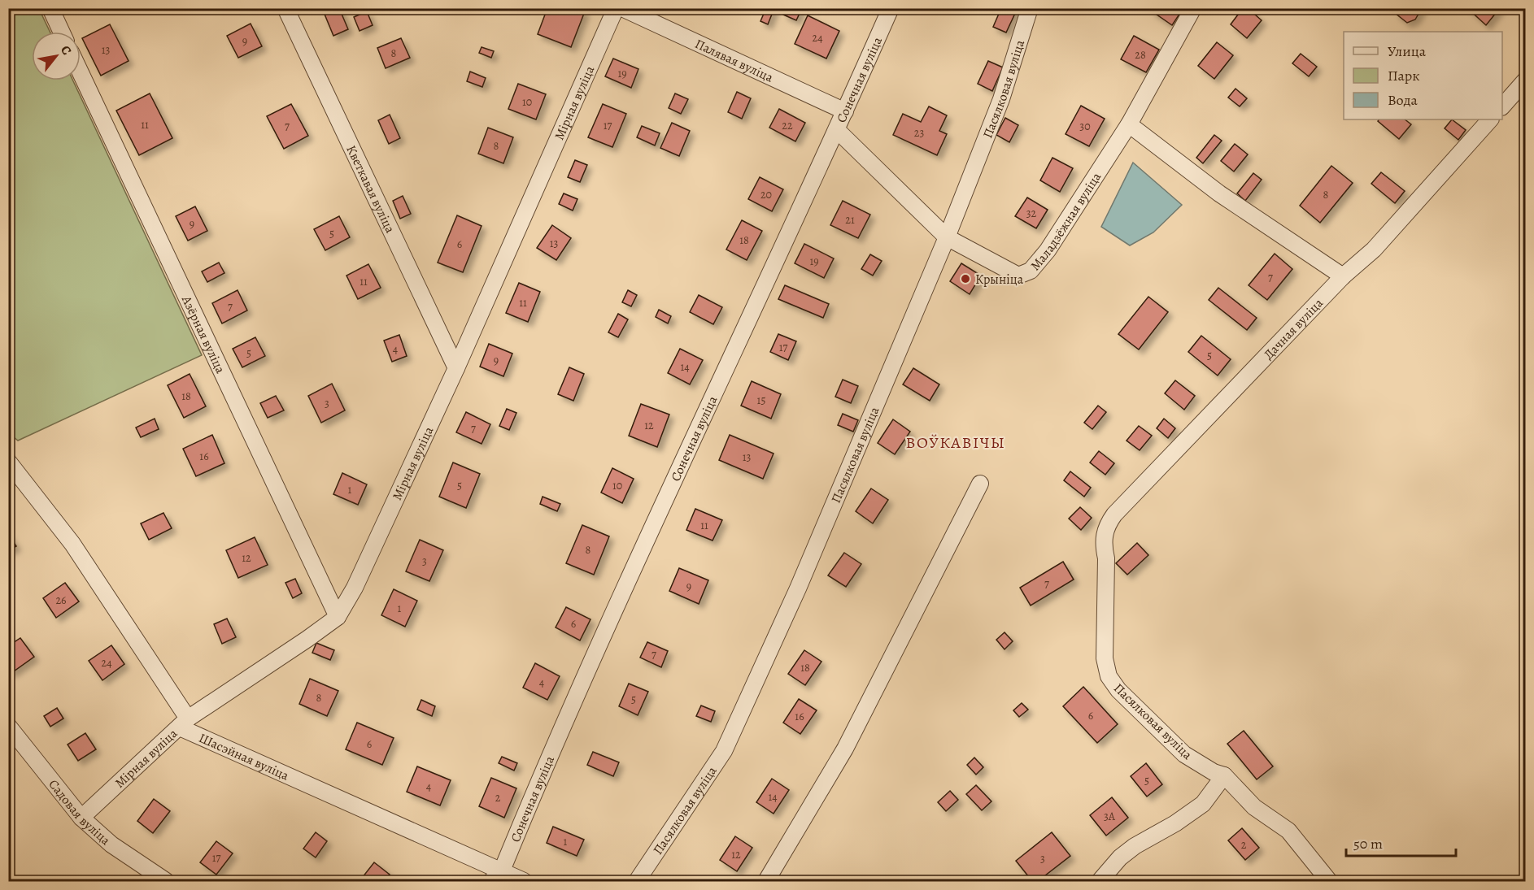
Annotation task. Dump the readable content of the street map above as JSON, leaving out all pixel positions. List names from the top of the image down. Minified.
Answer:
{"streets":{"street":["Палявая вуліца","Сонечная вуліца","Пасялковая вуліца","Мірная вуліца","Кветкавая вуліца","Маладзёжная вуліца","Дачная вуліца","Азёрная вуліца","Шасэйная вуліца","Садовая вуліца"]},"crossings":[["Палявая вуліца","Сонечная вуліца"],["Сонечная вуліца","Маладзёжная вуліца"],["Сонечная вуліца","Шасэйная вуліца"],["Пасялковая вуліца","Маладзёжная вуліца"],["Пасялковая вуліца","Дачная вуліца"],["Мірная вуліца","Кветкавая вуліца"],["Мірная вуліца","Азёрная вуліца"],["Мірная вуліца","Шасэйная вуліца"],["Мірная вуліца","Садовая вуліца"]],"districts":["ВОЎКАВІЧЫ"],"places":["Крыніца"],"house_numbers":["24","9","13","8","28","19","10","11","17","22","7","30","23","8","20","8","32","21","9","5","18","13","6","19","7","11","11","7","17","4","5","5","9","14","18","15","3","12","7","16","13","5","10","1","11","8","12","3","7","9","26","1","6","7","24","18","4","8","5","6","16","6","5","4","14","2","3А","1","2","12","17","3"],"legend":["Улица","Парк","Вода"],"scale_bar":"50 m","north":"top right"}
